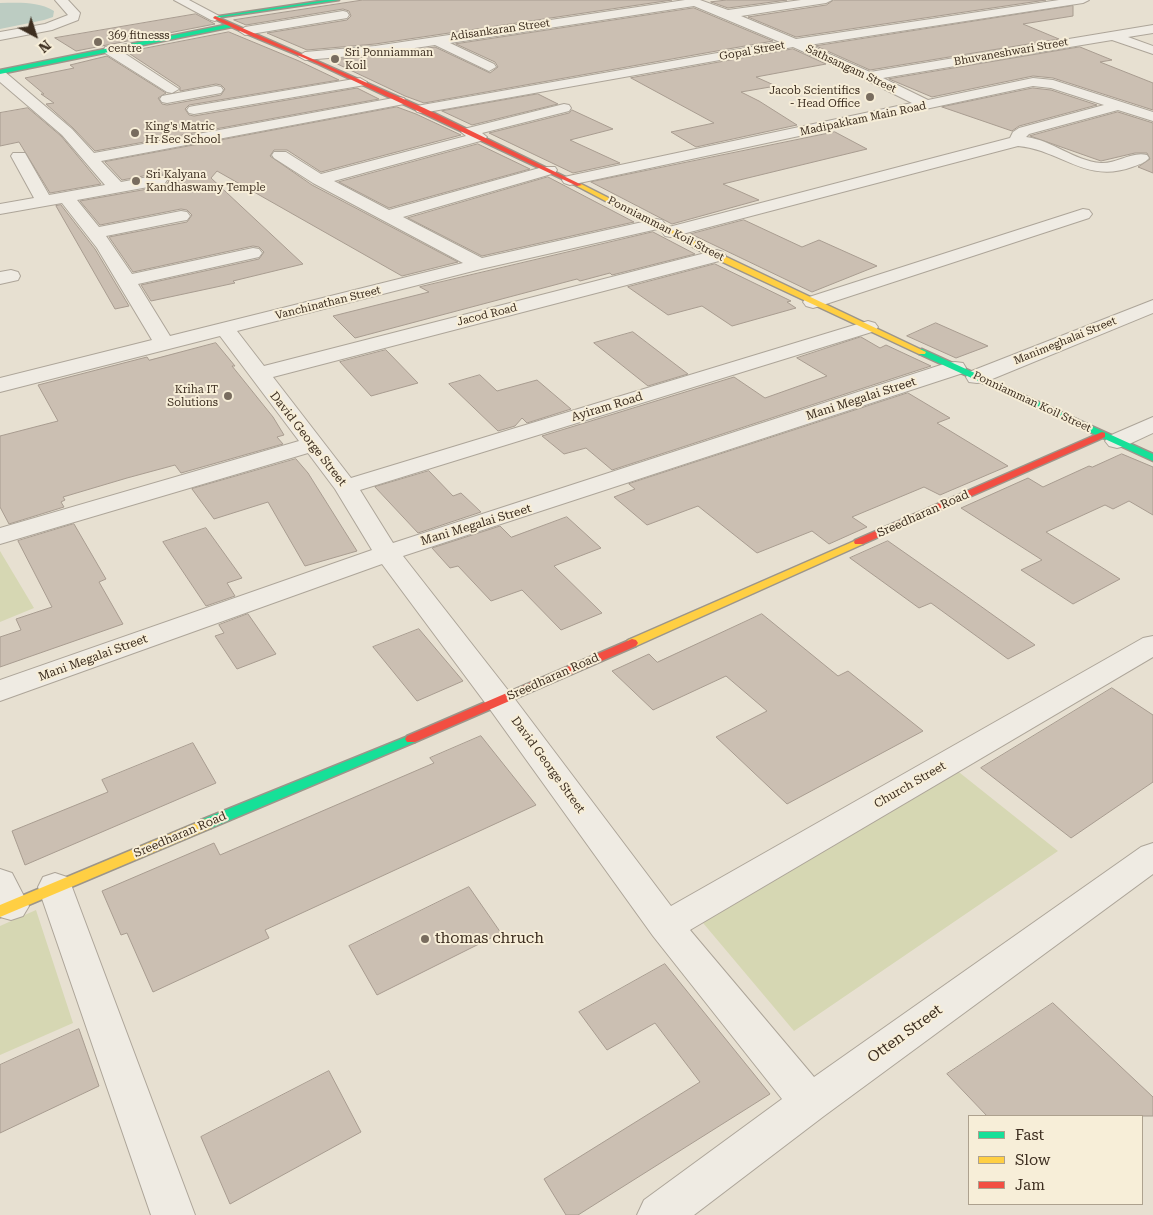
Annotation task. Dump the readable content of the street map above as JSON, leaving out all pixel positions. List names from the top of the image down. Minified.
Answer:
{"streets":{"street":["Adisankaran Street","Gopal Street","Bhuvaneshwari Street","Sathsangam Street","Madipakkam Main Road","Ponniamman Koil Street","Vanchinathan Street","Jacod Road","Manimeghalai Street","Mani Megalai Street","Ayiram Road","David George Street","Sreedharan Road","Church Street","Otten Street"]},"crossings":[["Adisankaran Street","Sathsangam Street"],["Adisankaran Street","Ponniamman Koil Street"],["Gopal Street","Sathsangam Street"],["Gopal Street","Ponniamman Koil Street"],["Bhuvaneshwari Street","Sathsangam Street"],["Sathsangam Street","Madipakkam Main Road"],["Madipakkam Main Road","Ponniamman Koil Street"],["Ponniamman Koil Street","Vanchinathan Street"],["Ponniamman Koil Street","Jacod Road"],["Ponniamman Koil Street","Manimeghalai Street"],["Ponniamman Koil Street","Mani Megalai Street"],["Ponniamman Koil Street","Ayiram Road"],["Ponniamman Koil Street","Sreedharan Road"],["Vanchinathan Street","David George Street"],["Jacod Road","David George Street"],["Manimeghalai Street","Mani Megalai Street"],["Mani Megalai Street","David George Street"],["Ayiram Road","David George Street"],["David George Street","Sreedharan Road"],["David George Street","Church Street"],["David George Street","Otten Street"]],"places":["369 fitnesss centre","Sri Ponniamman Koil","Jacob Scientifics - Head Office","King's Matric Hr Sec School","Sri Kalyana Kandhaswamy Temple","Kriha IT Solutions","thomas chruch"],"legend":["Fast","Slow","Jam"],"north":"bottom right"}
